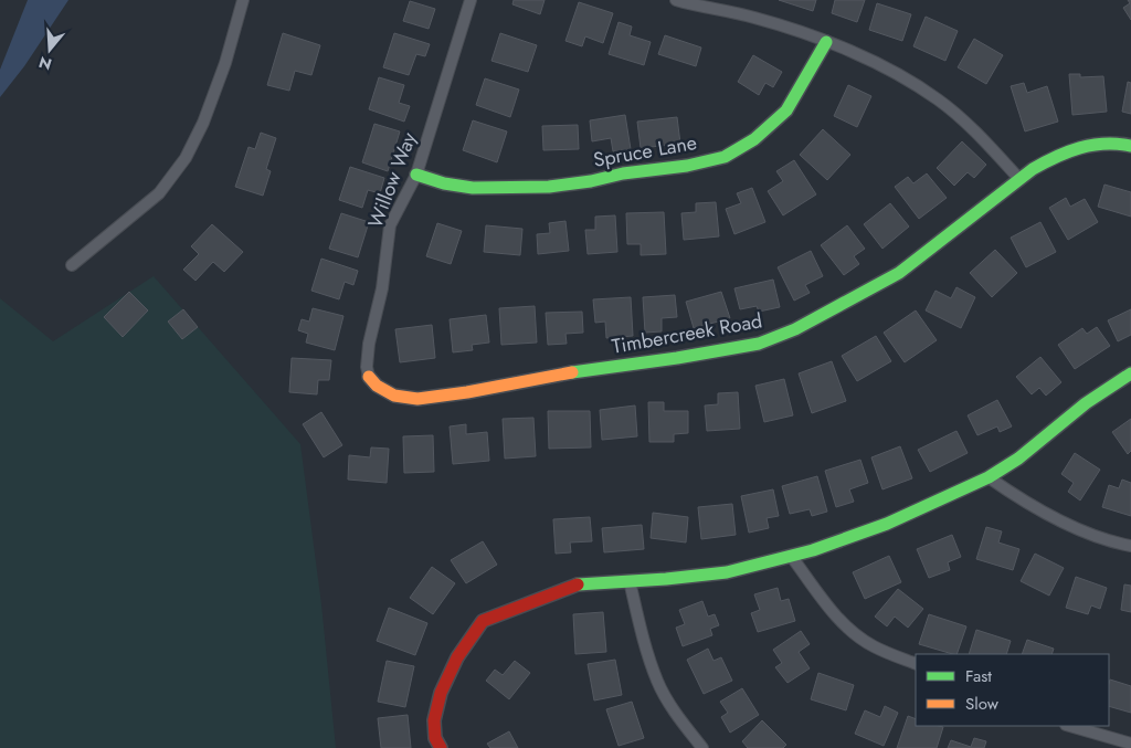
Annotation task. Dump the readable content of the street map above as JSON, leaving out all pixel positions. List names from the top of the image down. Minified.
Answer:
{"streets":{"street":["Spruce Lane","Willow Way","Timbercreek Road"]},"crossings":[["Spruce Lane","Willow Way"],["Willow Way","Timbercreek Road"]],"legend":["Fast","Slow"],"north":"bottom"}
